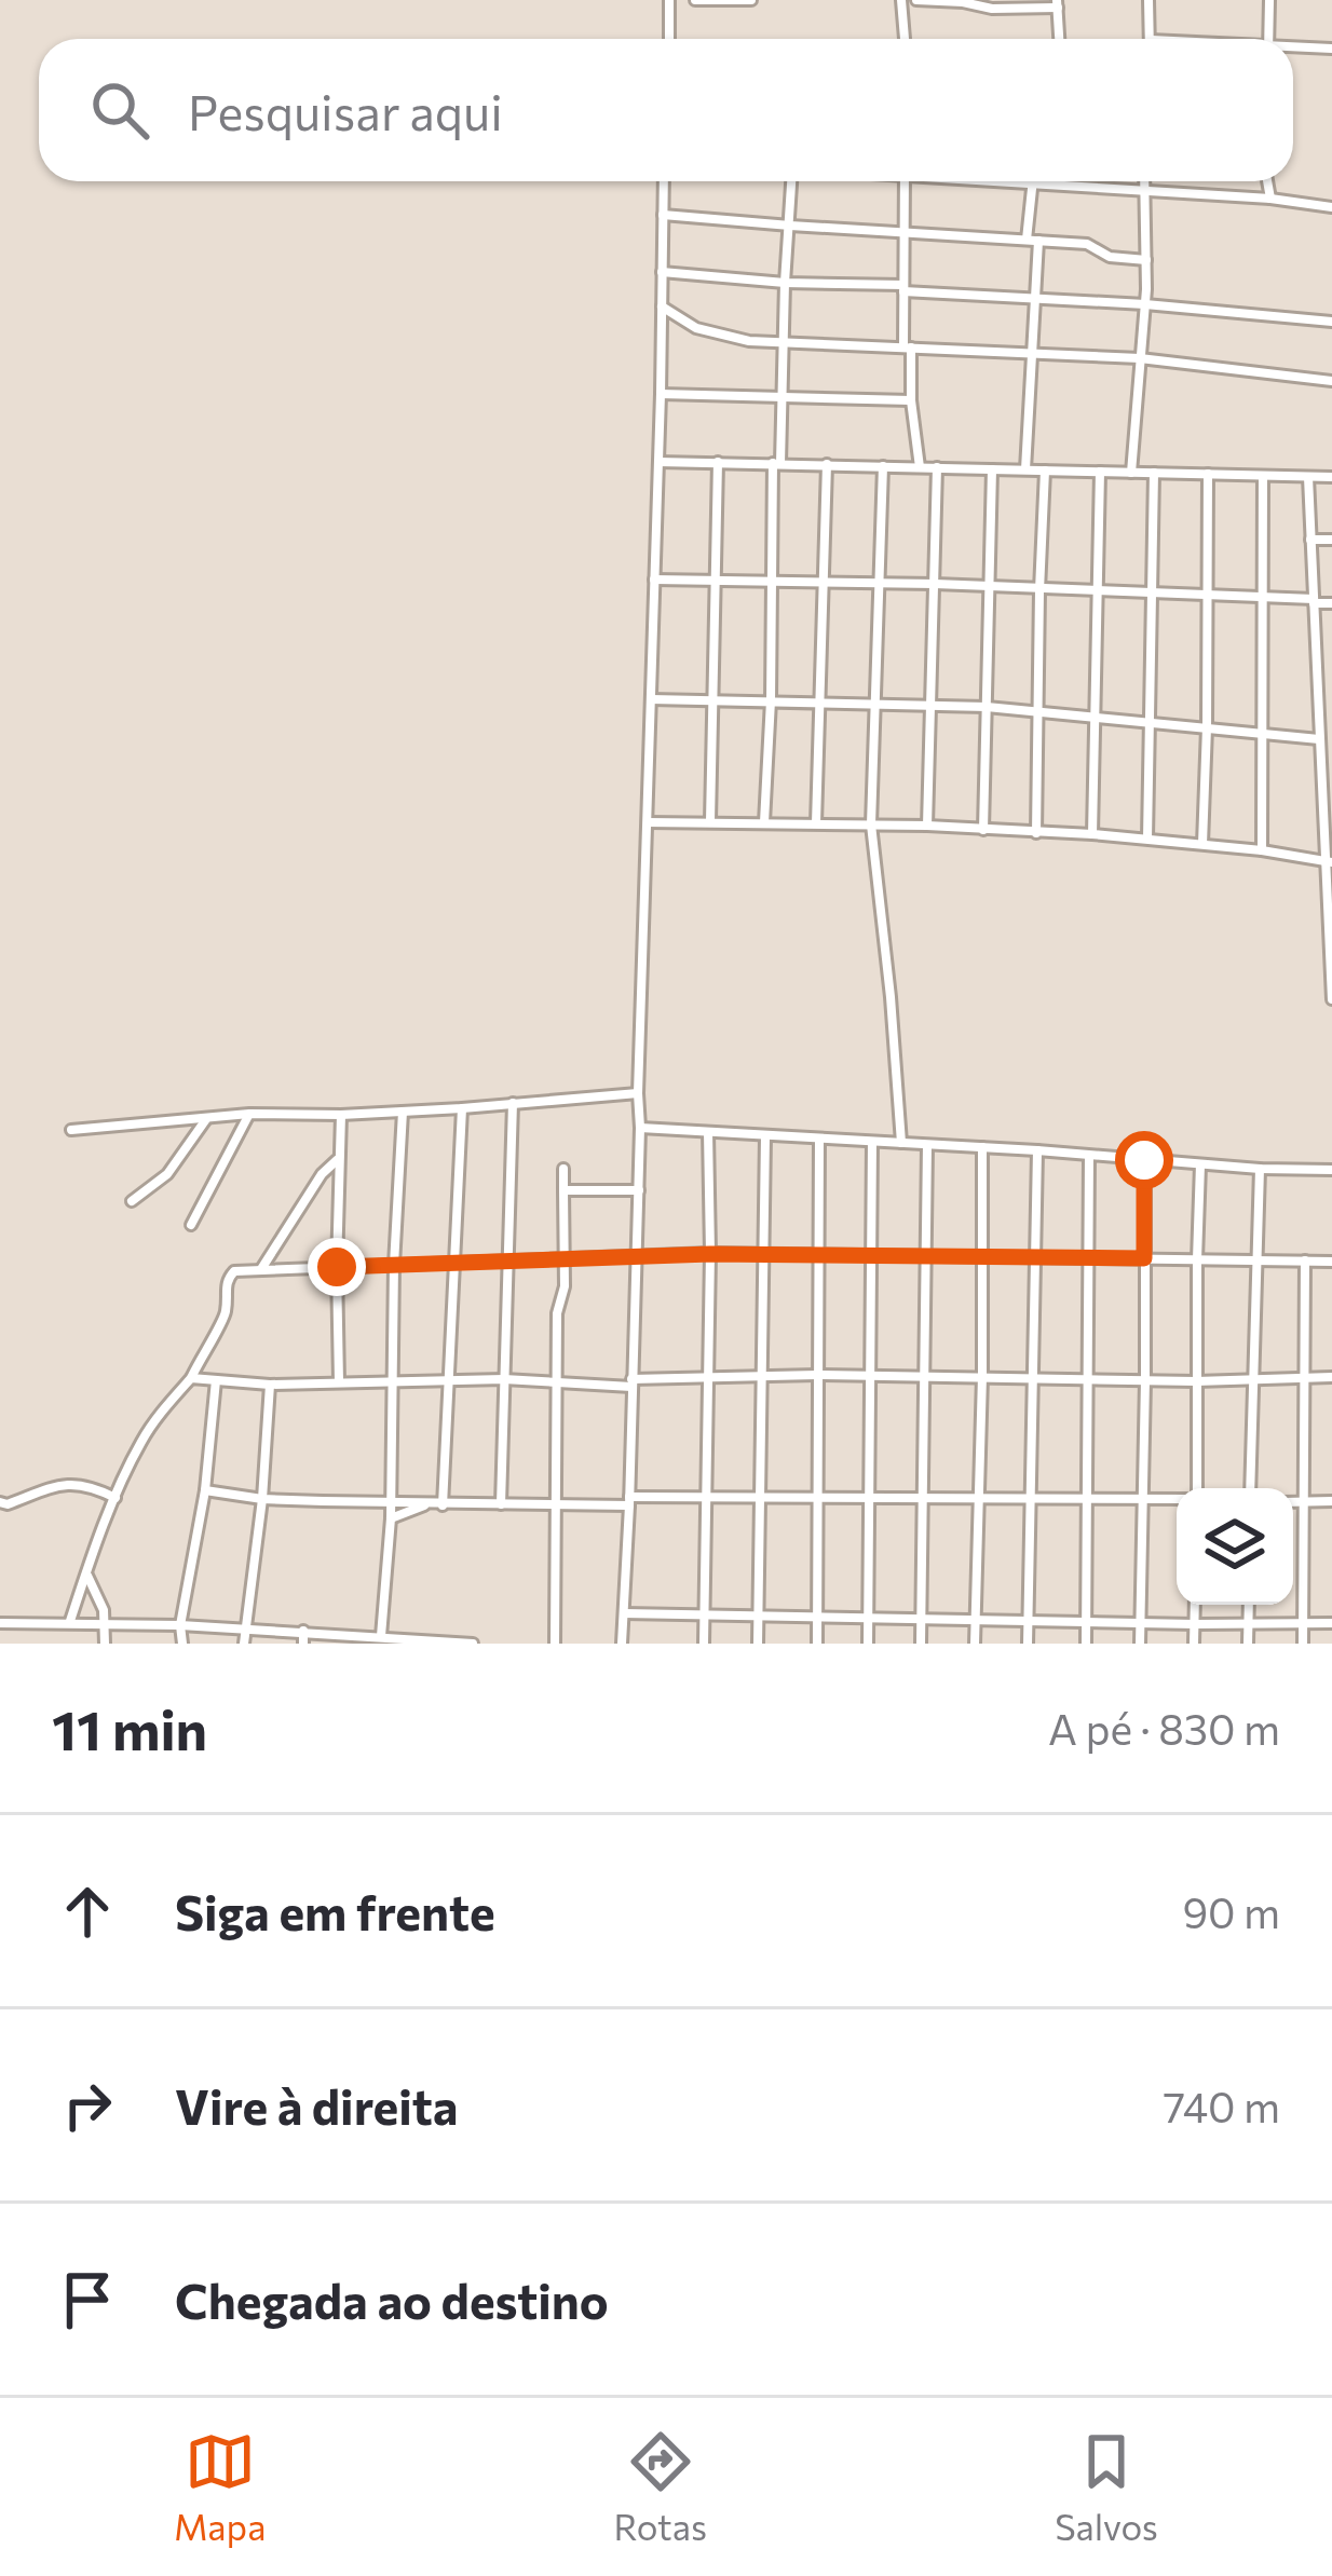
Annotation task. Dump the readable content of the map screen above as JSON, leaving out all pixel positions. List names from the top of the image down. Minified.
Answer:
{"page":{"search":"Pesquisar aqui","heading":["11 min","A pé · 830 m"],"list":[["Siga em frente","90 m"],["Vire à direita","740 m"],"Chegada ao destino"],"nav":["Mapa","Rotas","Salvos"]}}
